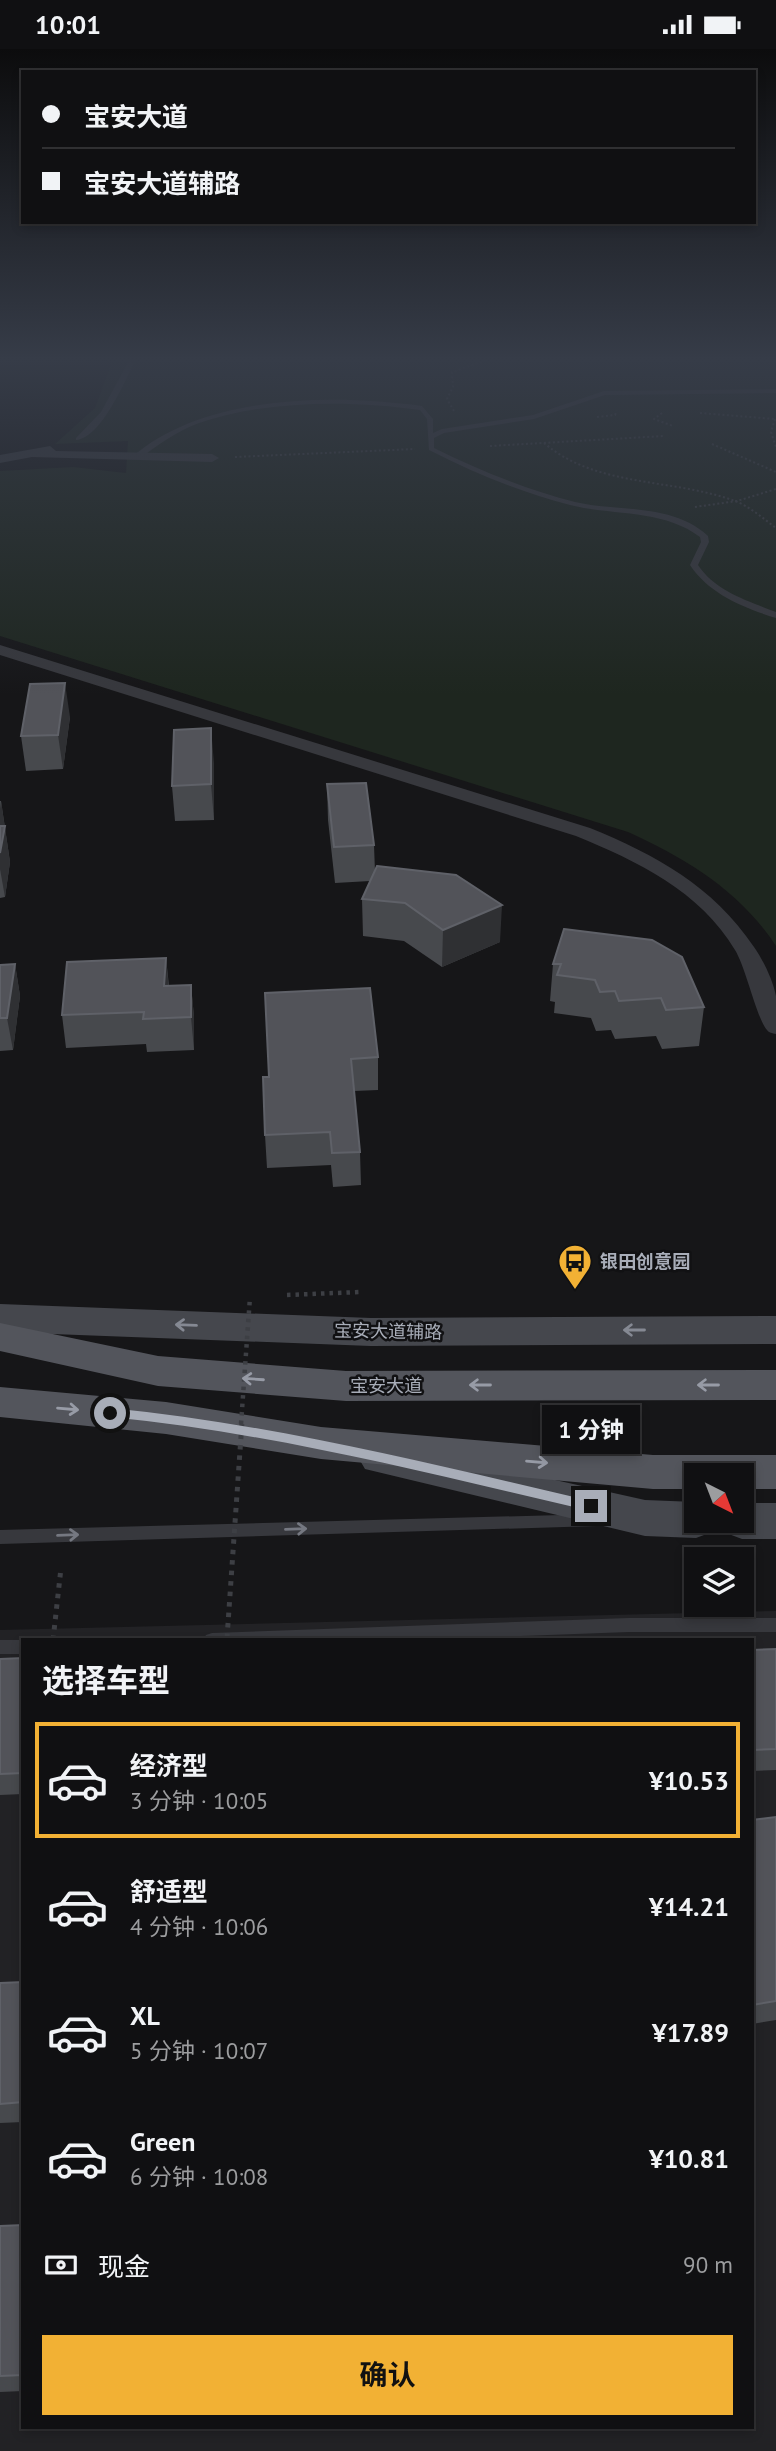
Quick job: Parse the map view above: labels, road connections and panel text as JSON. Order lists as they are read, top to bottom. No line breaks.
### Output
{"streets":{"main road":["宝安大道辅路","宝安大道"]},"places":{"bus stop":["银田创意园"]},"north":"bottom right","page":{"status":"10:01","banner":["宝安大道","宝安大道辅路"],"bubble":"1 分钟","heading":"选择车型","list":[{"name":"经济型","note":"3 分钟 · 10:05","value":"¥10.53"},{"name":"舒适型","note":"4 分钟 · 10:06","value":"¥14.21"},{"name":"XL","note":"5 分钟 · 10:07","value":"¥17.89"},{"name":"Green","note":"6 分钟 · 10:08","value":"¥10.81"}],"pay":["现金","90 m"],"buttons":"确认"}}
